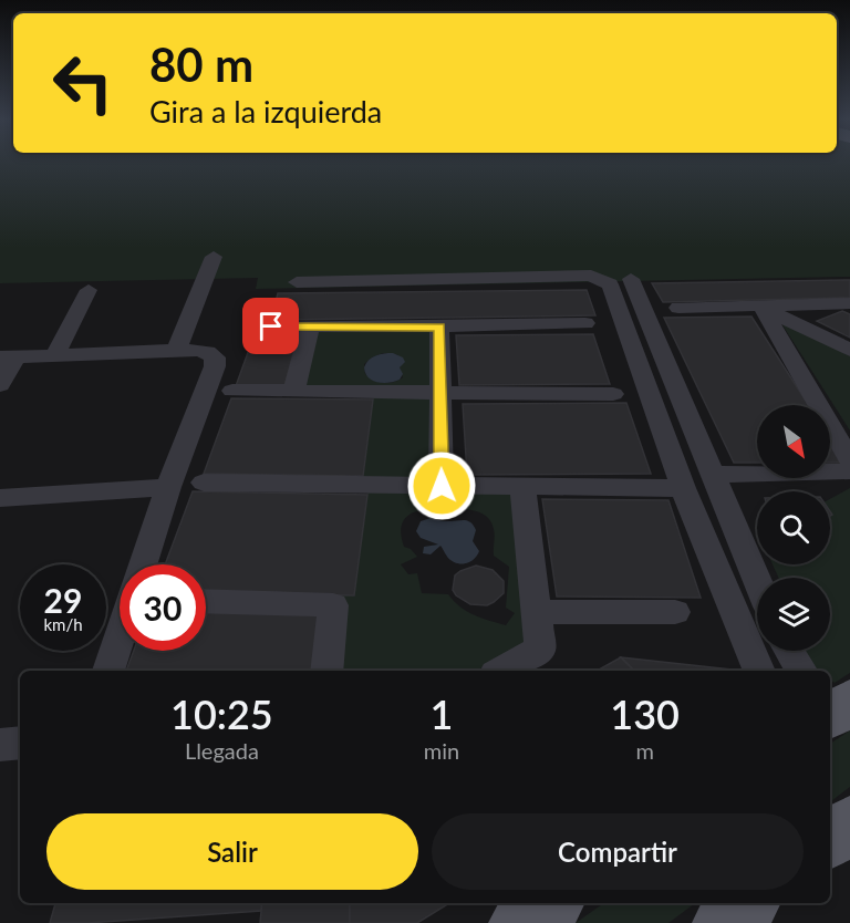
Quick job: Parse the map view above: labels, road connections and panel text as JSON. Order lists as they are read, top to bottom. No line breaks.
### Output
{"north":"bottom right","page":{"turn":["80 m","Gira a la izquierda"],"speed":"29 km/h","limit":"30","eta":["10:25","Llegada","1","min","130","m"],"buttons":["Salir","Compartir"]}}
